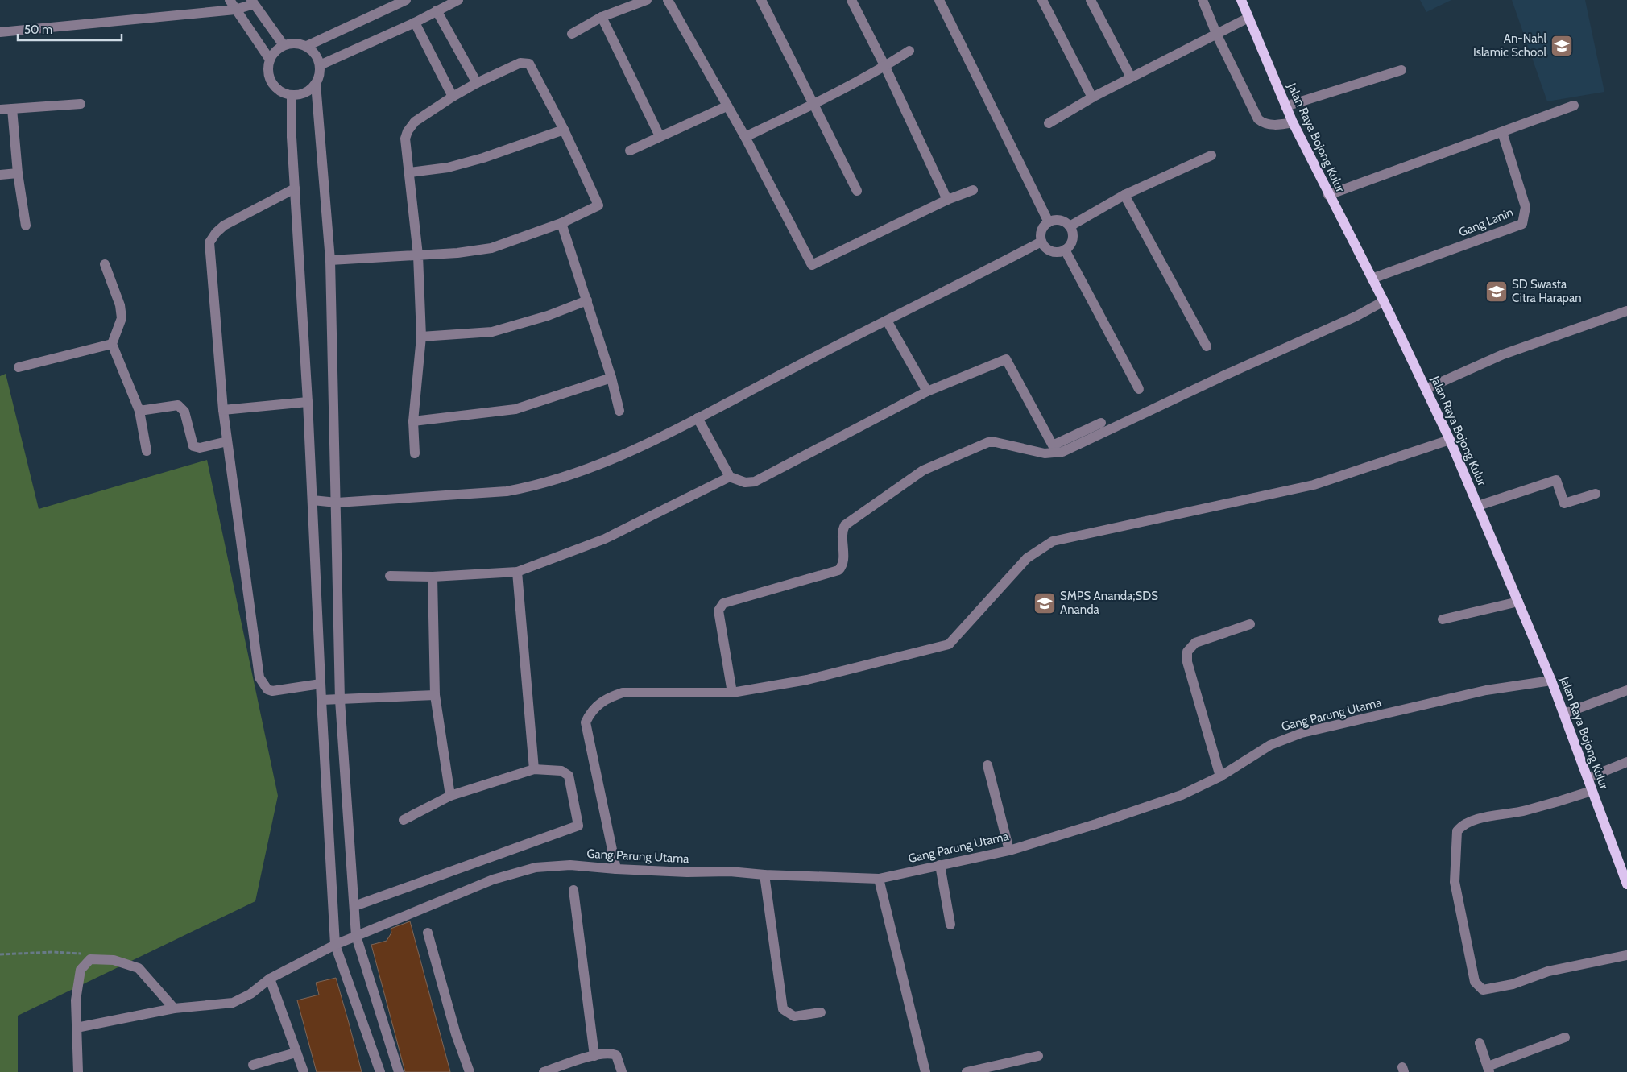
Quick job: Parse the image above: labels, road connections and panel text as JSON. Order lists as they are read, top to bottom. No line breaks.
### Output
{"streets":{"main road":["Jalan Raya Bojong Kulur"],"street":["Gang Lanin","Gang Parung Utama"]},"crossings":[["Jalan Raya Bojong Kulur","Gang Lanin"],["Jalan Raya Bojong Kulur","Gang Parung Utama"]],"places":{"school or university":["An-Nahl Islamic School","SD Swasta Citra Harapan","SMPS Ananda;SDS Ananda"]},"scale_bar":"50 m"}
